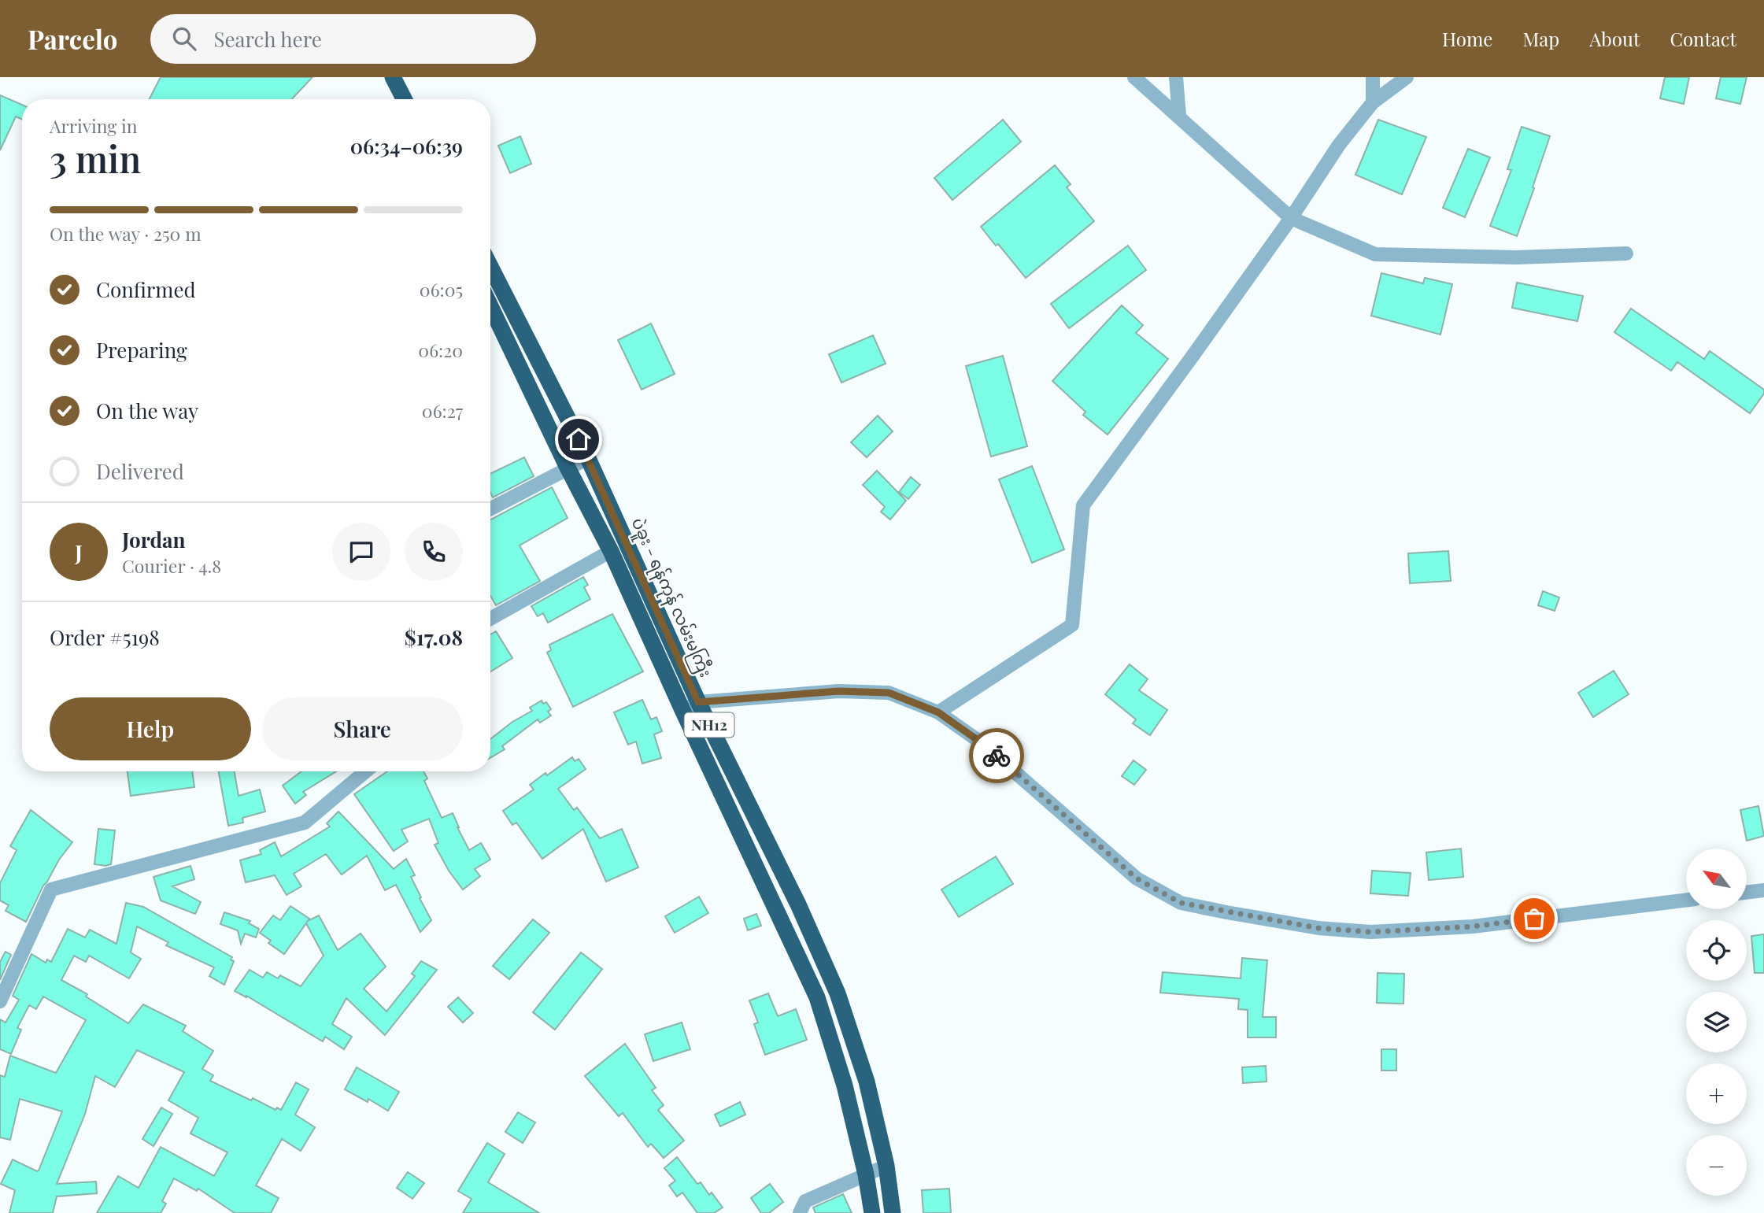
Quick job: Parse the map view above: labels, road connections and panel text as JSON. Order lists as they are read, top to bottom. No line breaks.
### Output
{"streets":{"highway":["ပဲခူး - ရန်ကုန် လမ်းမကြီး","NH12"]},"north":"top left","page":{"header":"Parcelo","search":"Search here","nav":["Home","Map","About","Contact"],"heading":["3 min","Arriving in","06:34–06:39"],"panel":["Jordan","Courier · 4.8","Order #5198","$17.08"],"bar":"On the way · 250 m","list":[["Confirmed","06:05"],["Preparing","06:20"],["On the way","06:27"],"Delivered"],"round":"J","buttons":["Help","Share"],"map_buttons":["+","−"]}}
